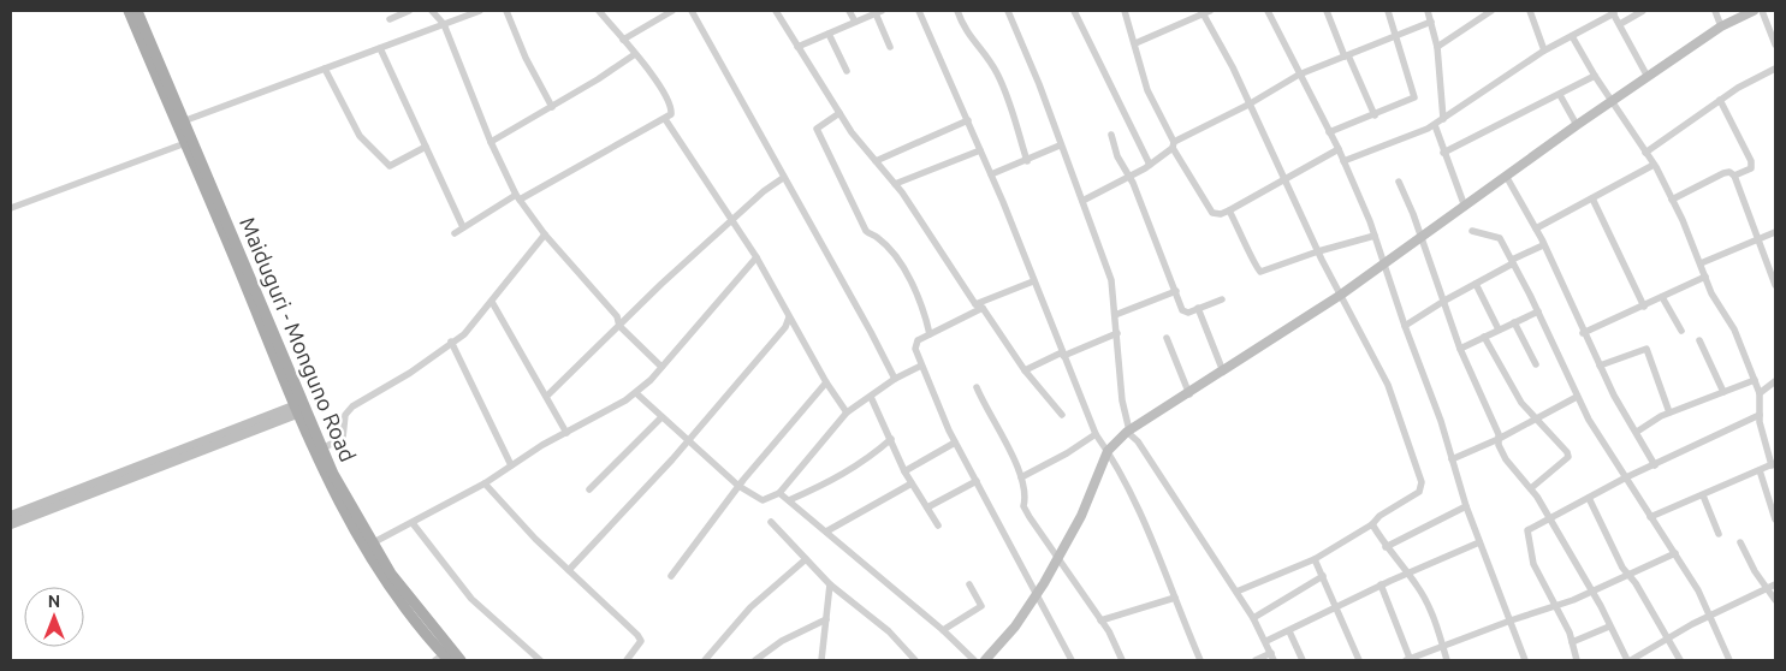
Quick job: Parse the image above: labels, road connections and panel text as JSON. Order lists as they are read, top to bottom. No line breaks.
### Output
{"streets":{"main road":["Maiduguri - Monguno Road"]},"north":"top"}
